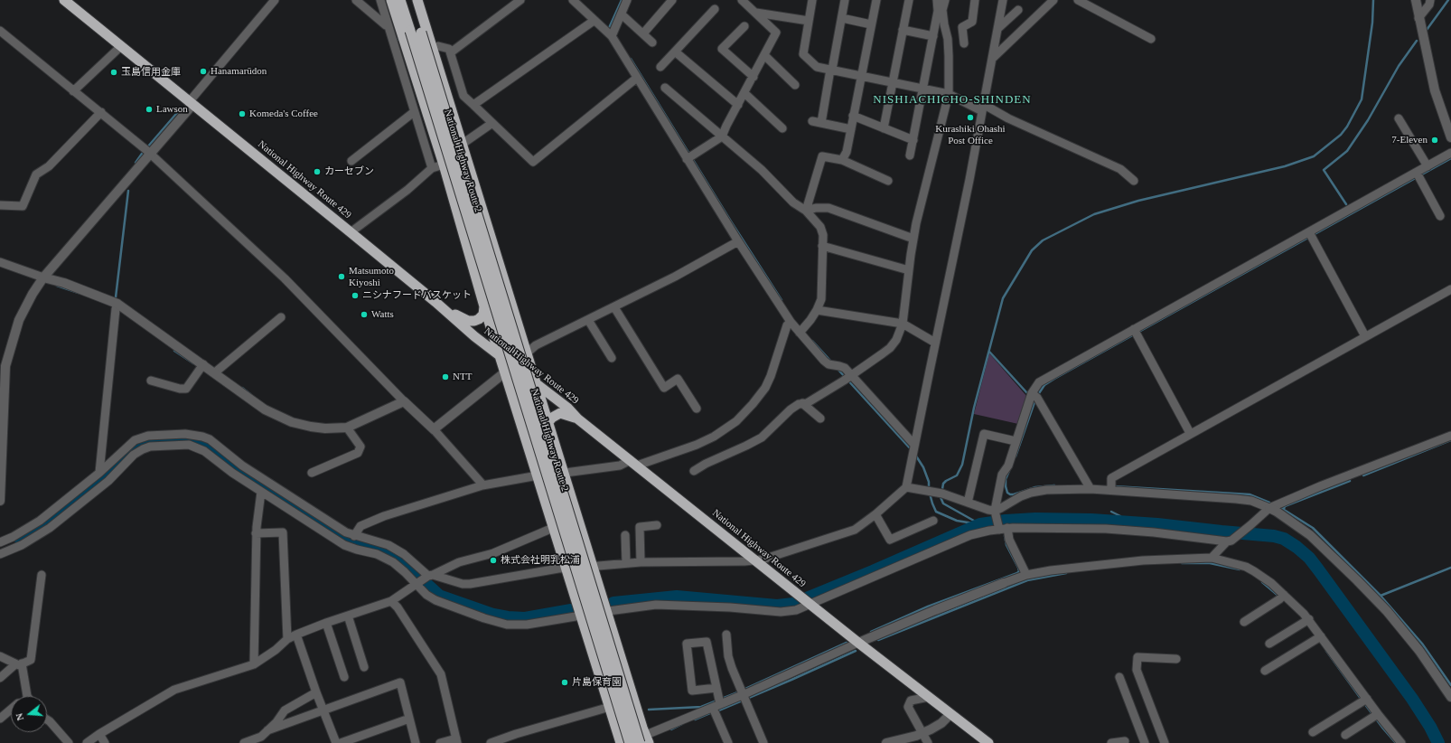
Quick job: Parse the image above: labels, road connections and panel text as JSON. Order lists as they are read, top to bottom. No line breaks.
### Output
{"streets":{"highway":["National Highway Route 2","National Highway Route 429"]},"districts":["NISHIACHICHO-SHINDEN"],"places":["Hanamarūdon","玉島信用金庫","Lawson","Komeda's Coffee","Kurashiki Ohashi Post Office","7-Eleven","カーセブン","Matsumoto Kiyoshi","ニシナフードバスケット","Watts","NTT","株式会社明乳松浦","片島保育園"],"north":"left"}
